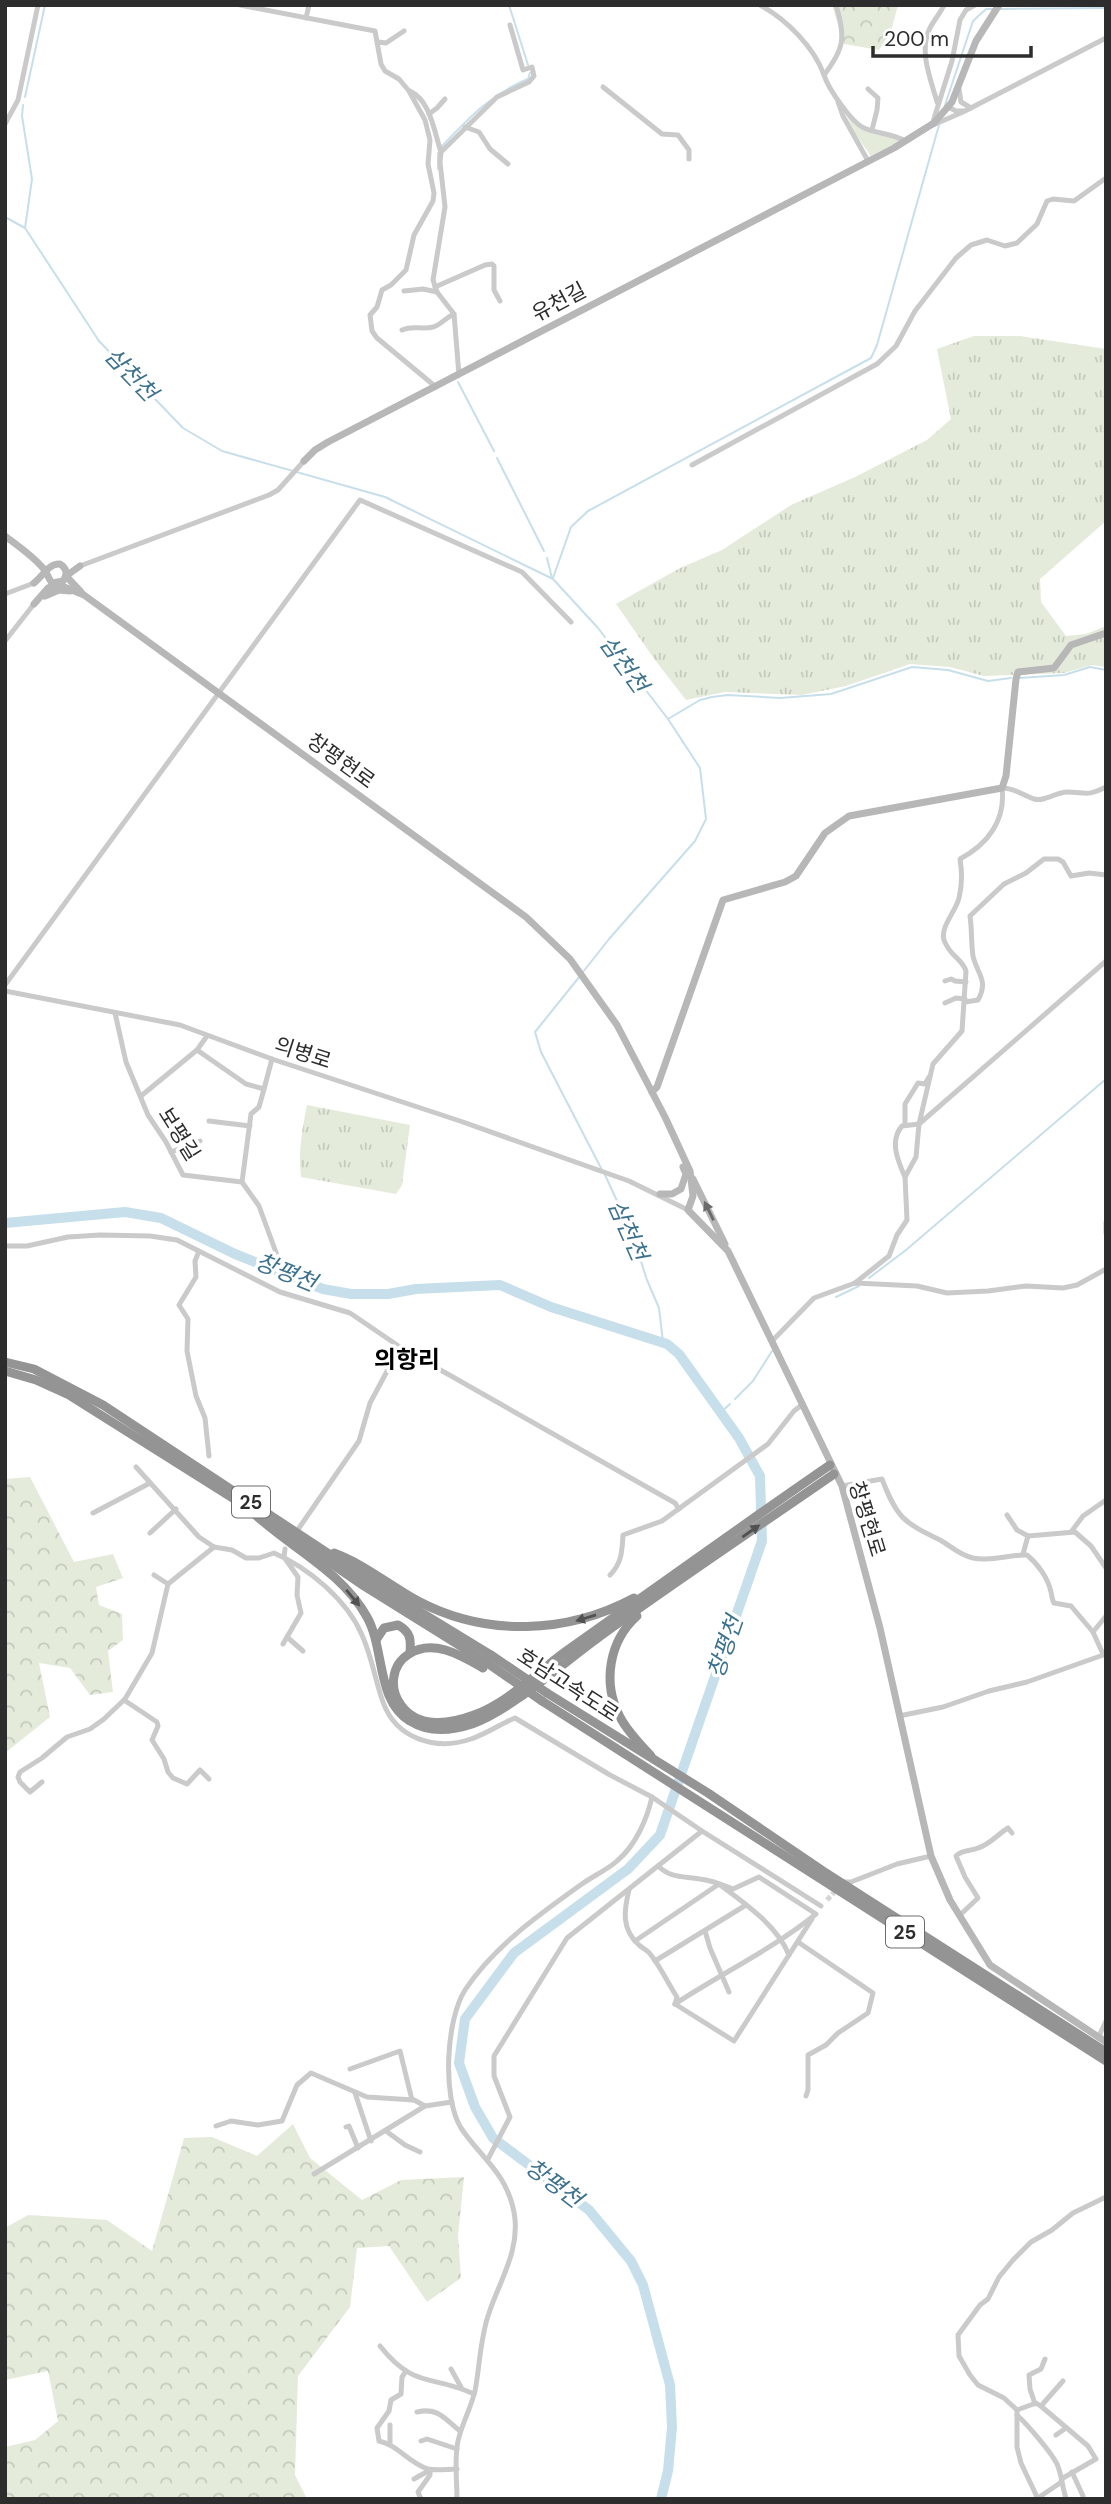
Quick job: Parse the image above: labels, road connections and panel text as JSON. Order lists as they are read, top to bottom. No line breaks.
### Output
{"streets":{"highway":["25","호남고속도로"],"main road":["유천길","창평현로"],"street":["의병로","보평길"]},"crossings":[["의병로","보평길"],["25","호남고속도로"]],"districts":["의항리"],"water":["삼천천","창평천"],"scale_bar":"200 m"}
